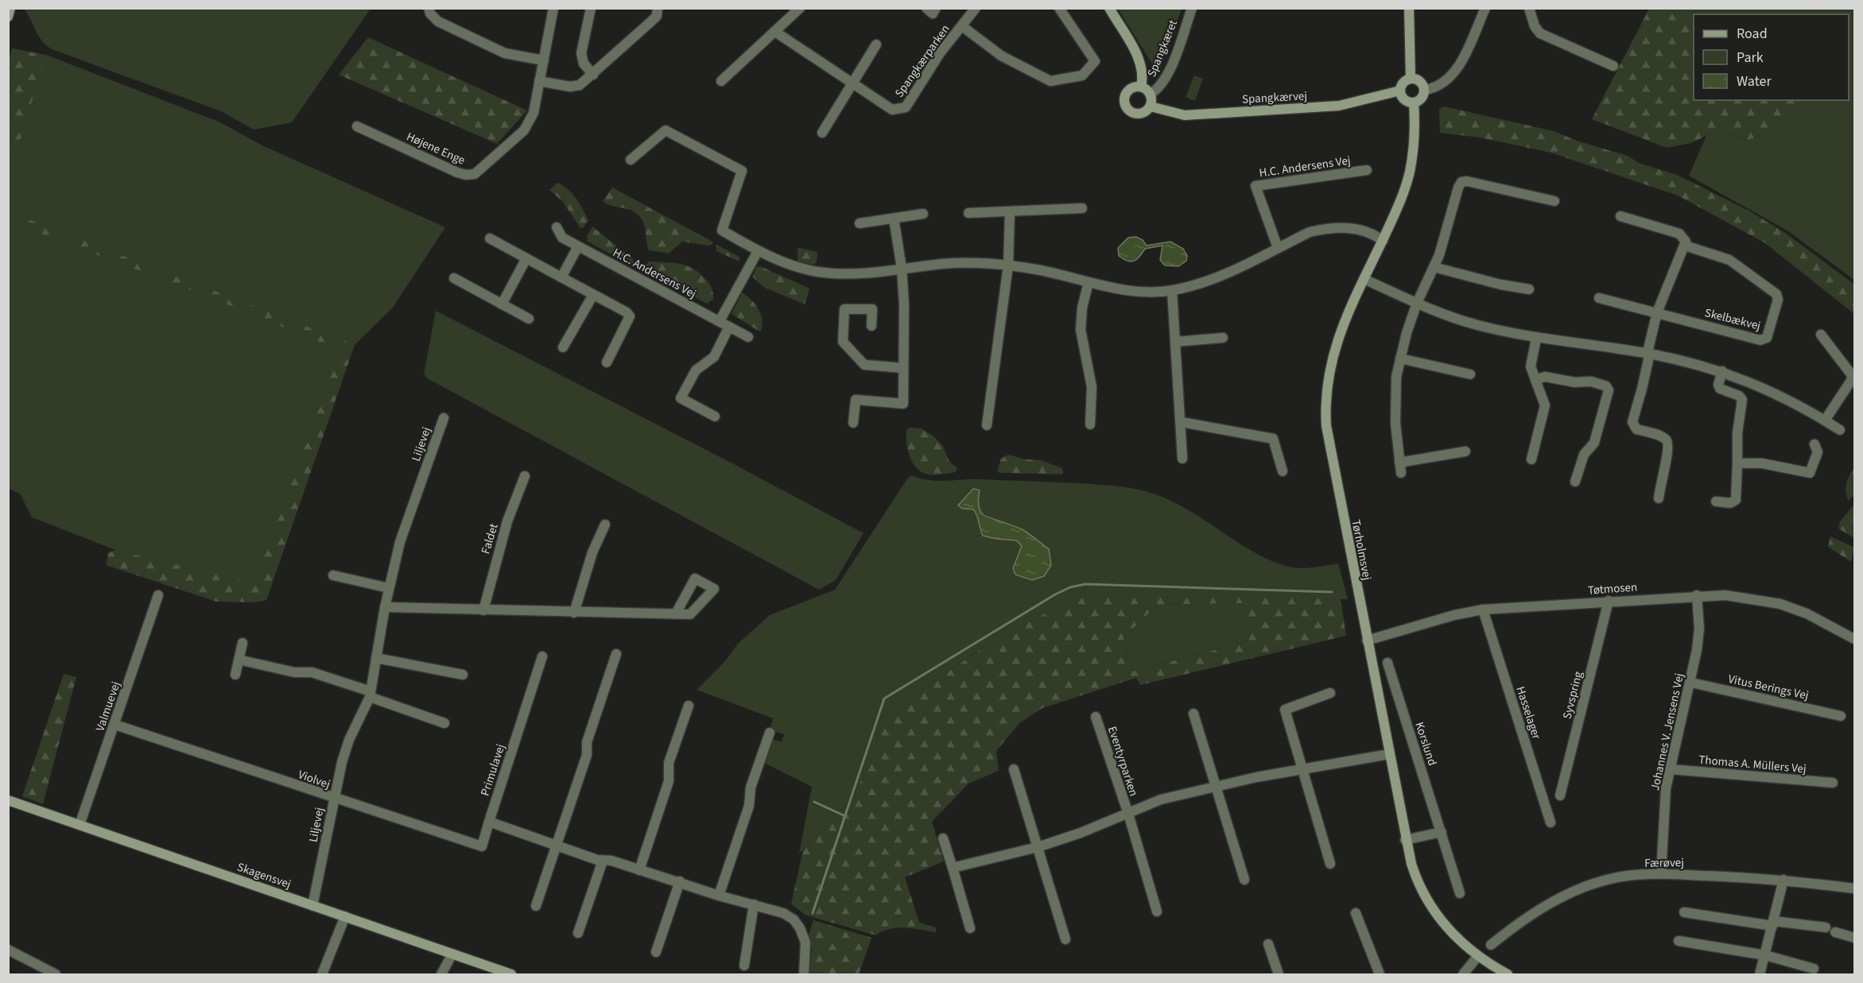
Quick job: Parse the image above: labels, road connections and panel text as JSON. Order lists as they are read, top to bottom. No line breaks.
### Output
{"streets":{"street":["Spangkæret","Spangkærparken","Spangkærvej","Højene Enge","H.C. Andersens Vej","Skelbækvej","Liljevej","Faldet","Tørholmsvej","Tøtmosen","Vitus Berings Vej","Syvspring","Valmuevej","Hasselager","Johannes V. Jensens Vej","Korslund","Eventyrparken","Thomas A. Müllers Vej","Primulavej","Violvej","Færøvej","Skagensvej"]},"crossings":[["Spangkæret","Spangkærvej"],["Spangkærvej","Tørholmsvej"],["Liljevej","Violvej"],["Liljevej","Skagensvej"],["Tørholmsvej","Tøtmosen"],["Tørholmsvej","Eventyrparken"],["Tøtmosen","Syvspring"],["Tøtmosen","Hasselager"],["Tøtmosen","Johannes V. Jensens Vej"],["Vitus Berings Vej","Johannes V. Jensens Vej"],["Valmuevej","Violvej"],["Valmuevej","Skagensvej"],["Johannes V. Jensens Vej","Thomas A. Müllers Vej"],["Johannes V. Jensens Vej","Færøvej"],["Primulavej","Violvej"]],"legend":["Road","Park","Water"]}
